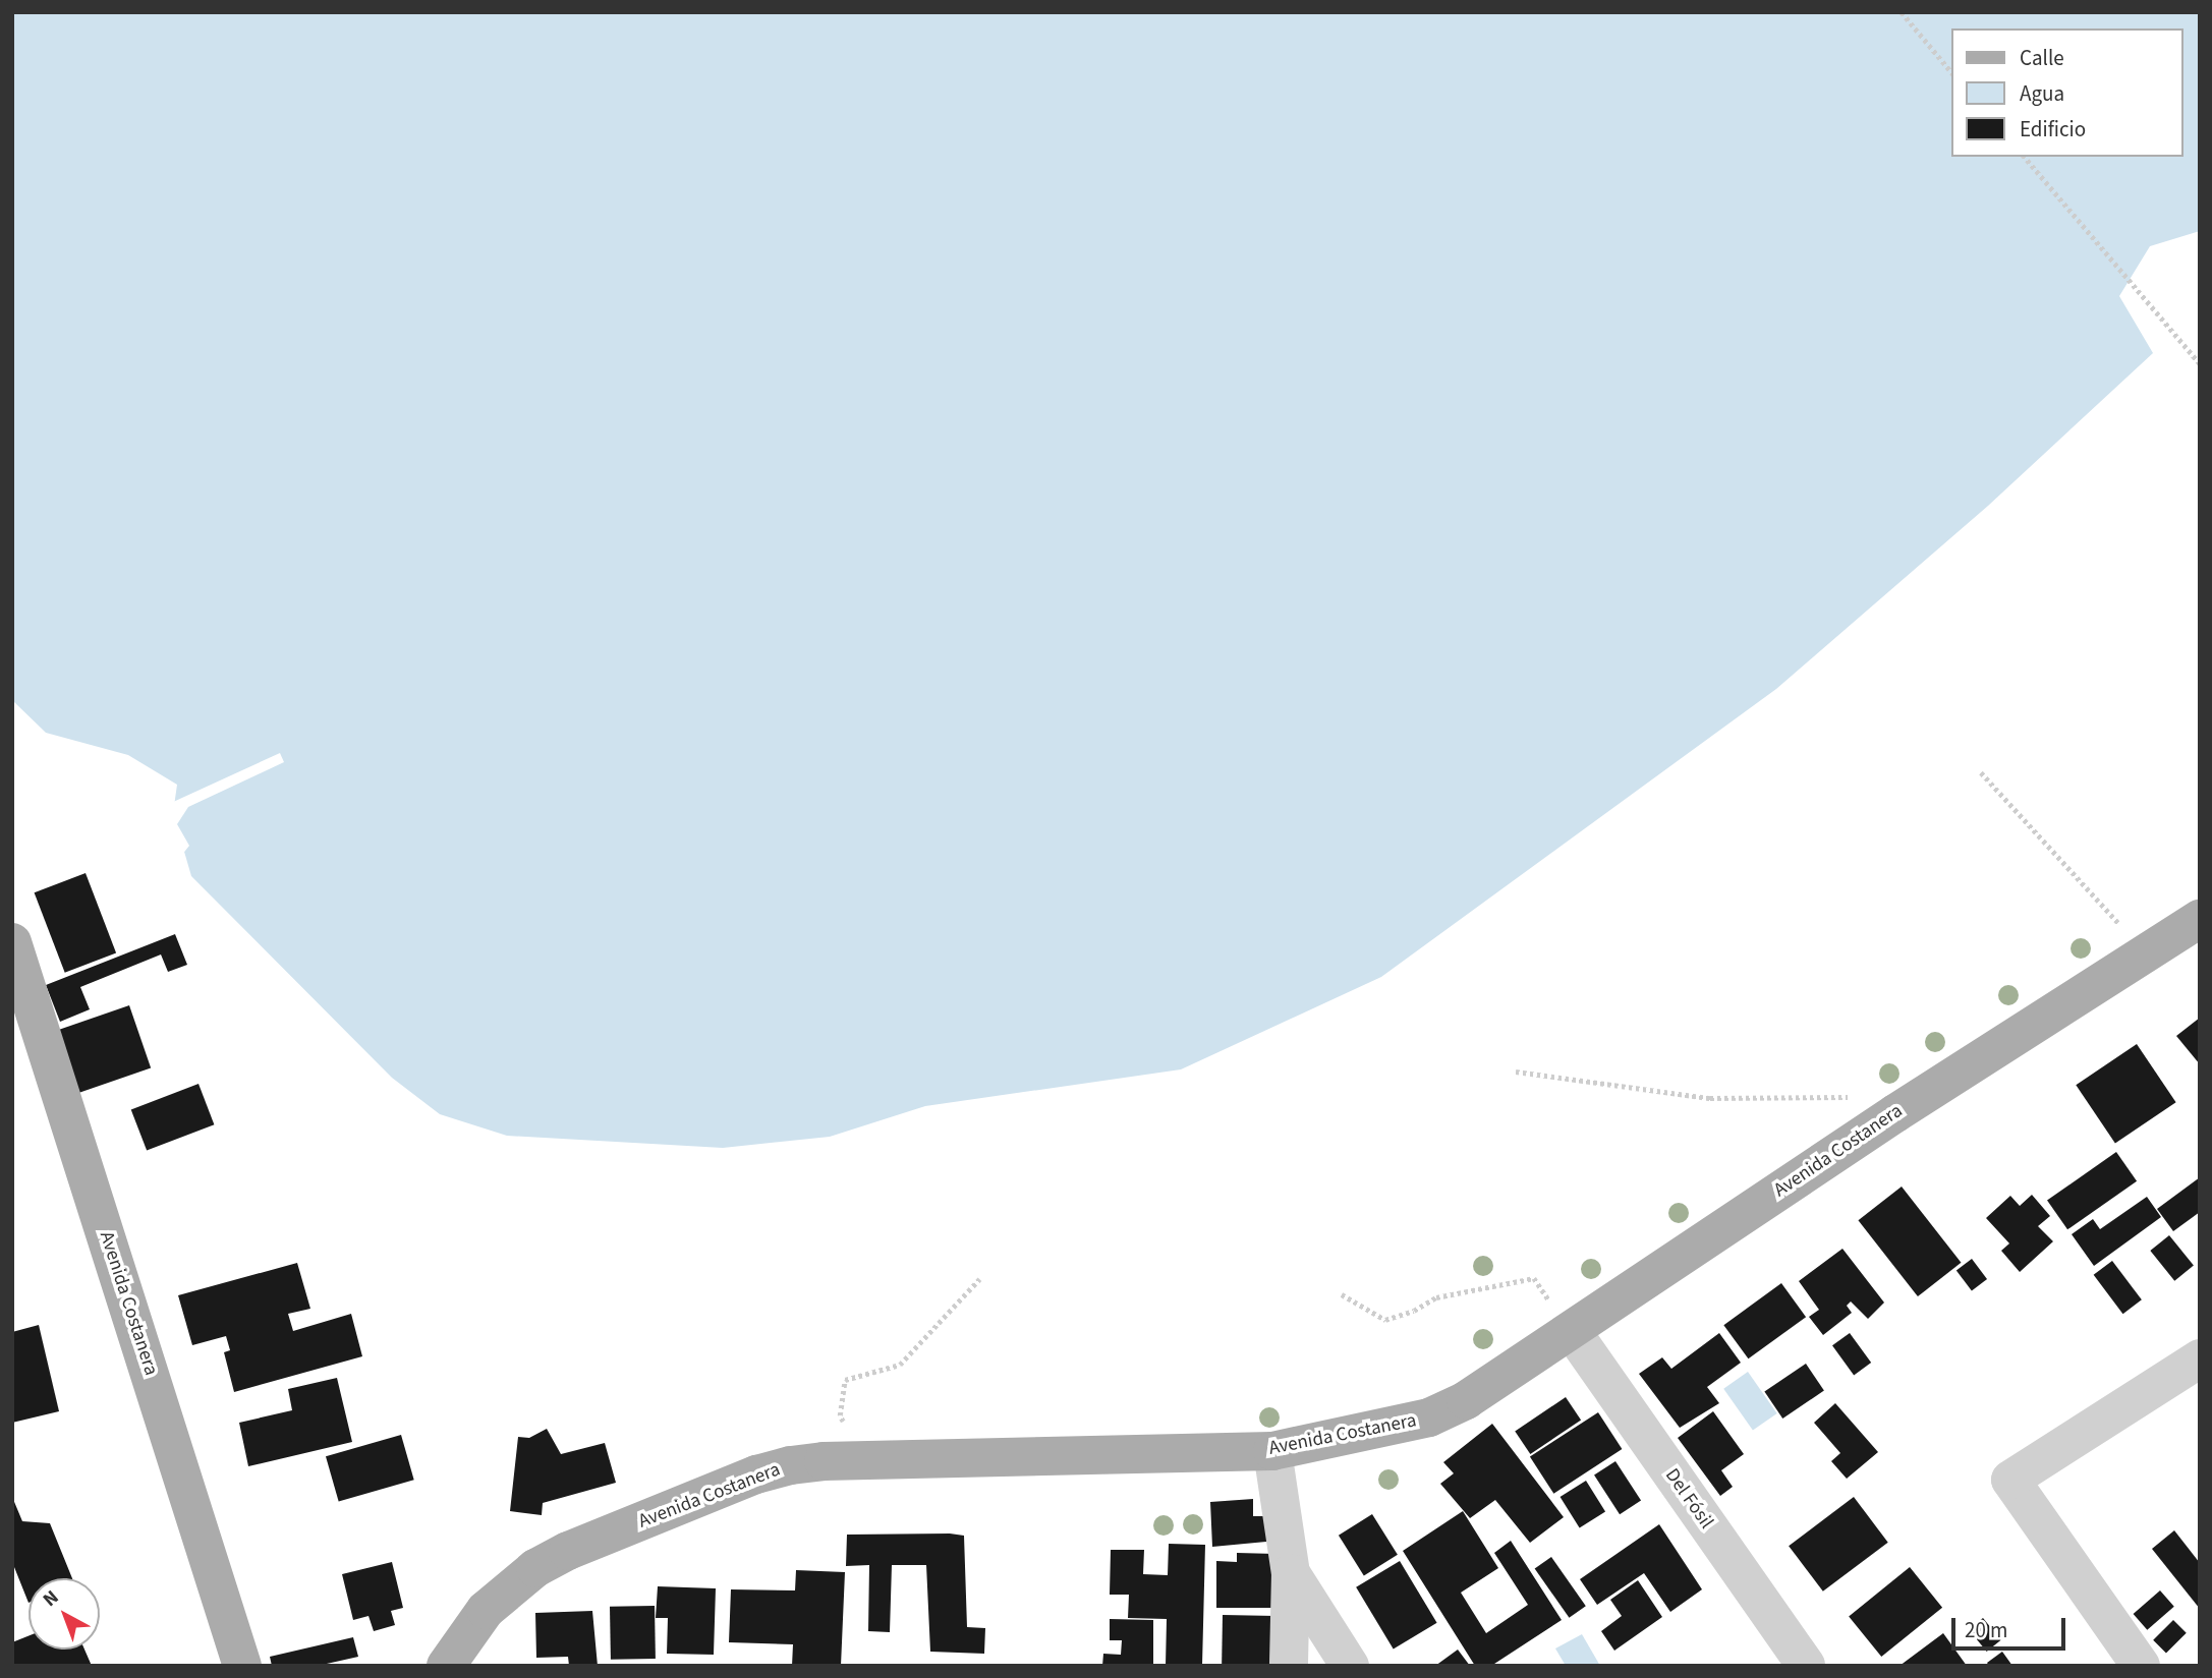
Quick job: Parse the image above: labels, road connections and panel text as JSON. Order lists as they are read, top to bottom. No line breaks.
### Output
{"streets":{"main road":["Avenida Costanera"],"street":["Del Fósil"]},"crossings":[["Avenida Costanera","Del Fósil"]],"legend":["Calle","Agua","Edificio"],"scale_bar":"20 m","north":"top left"}
